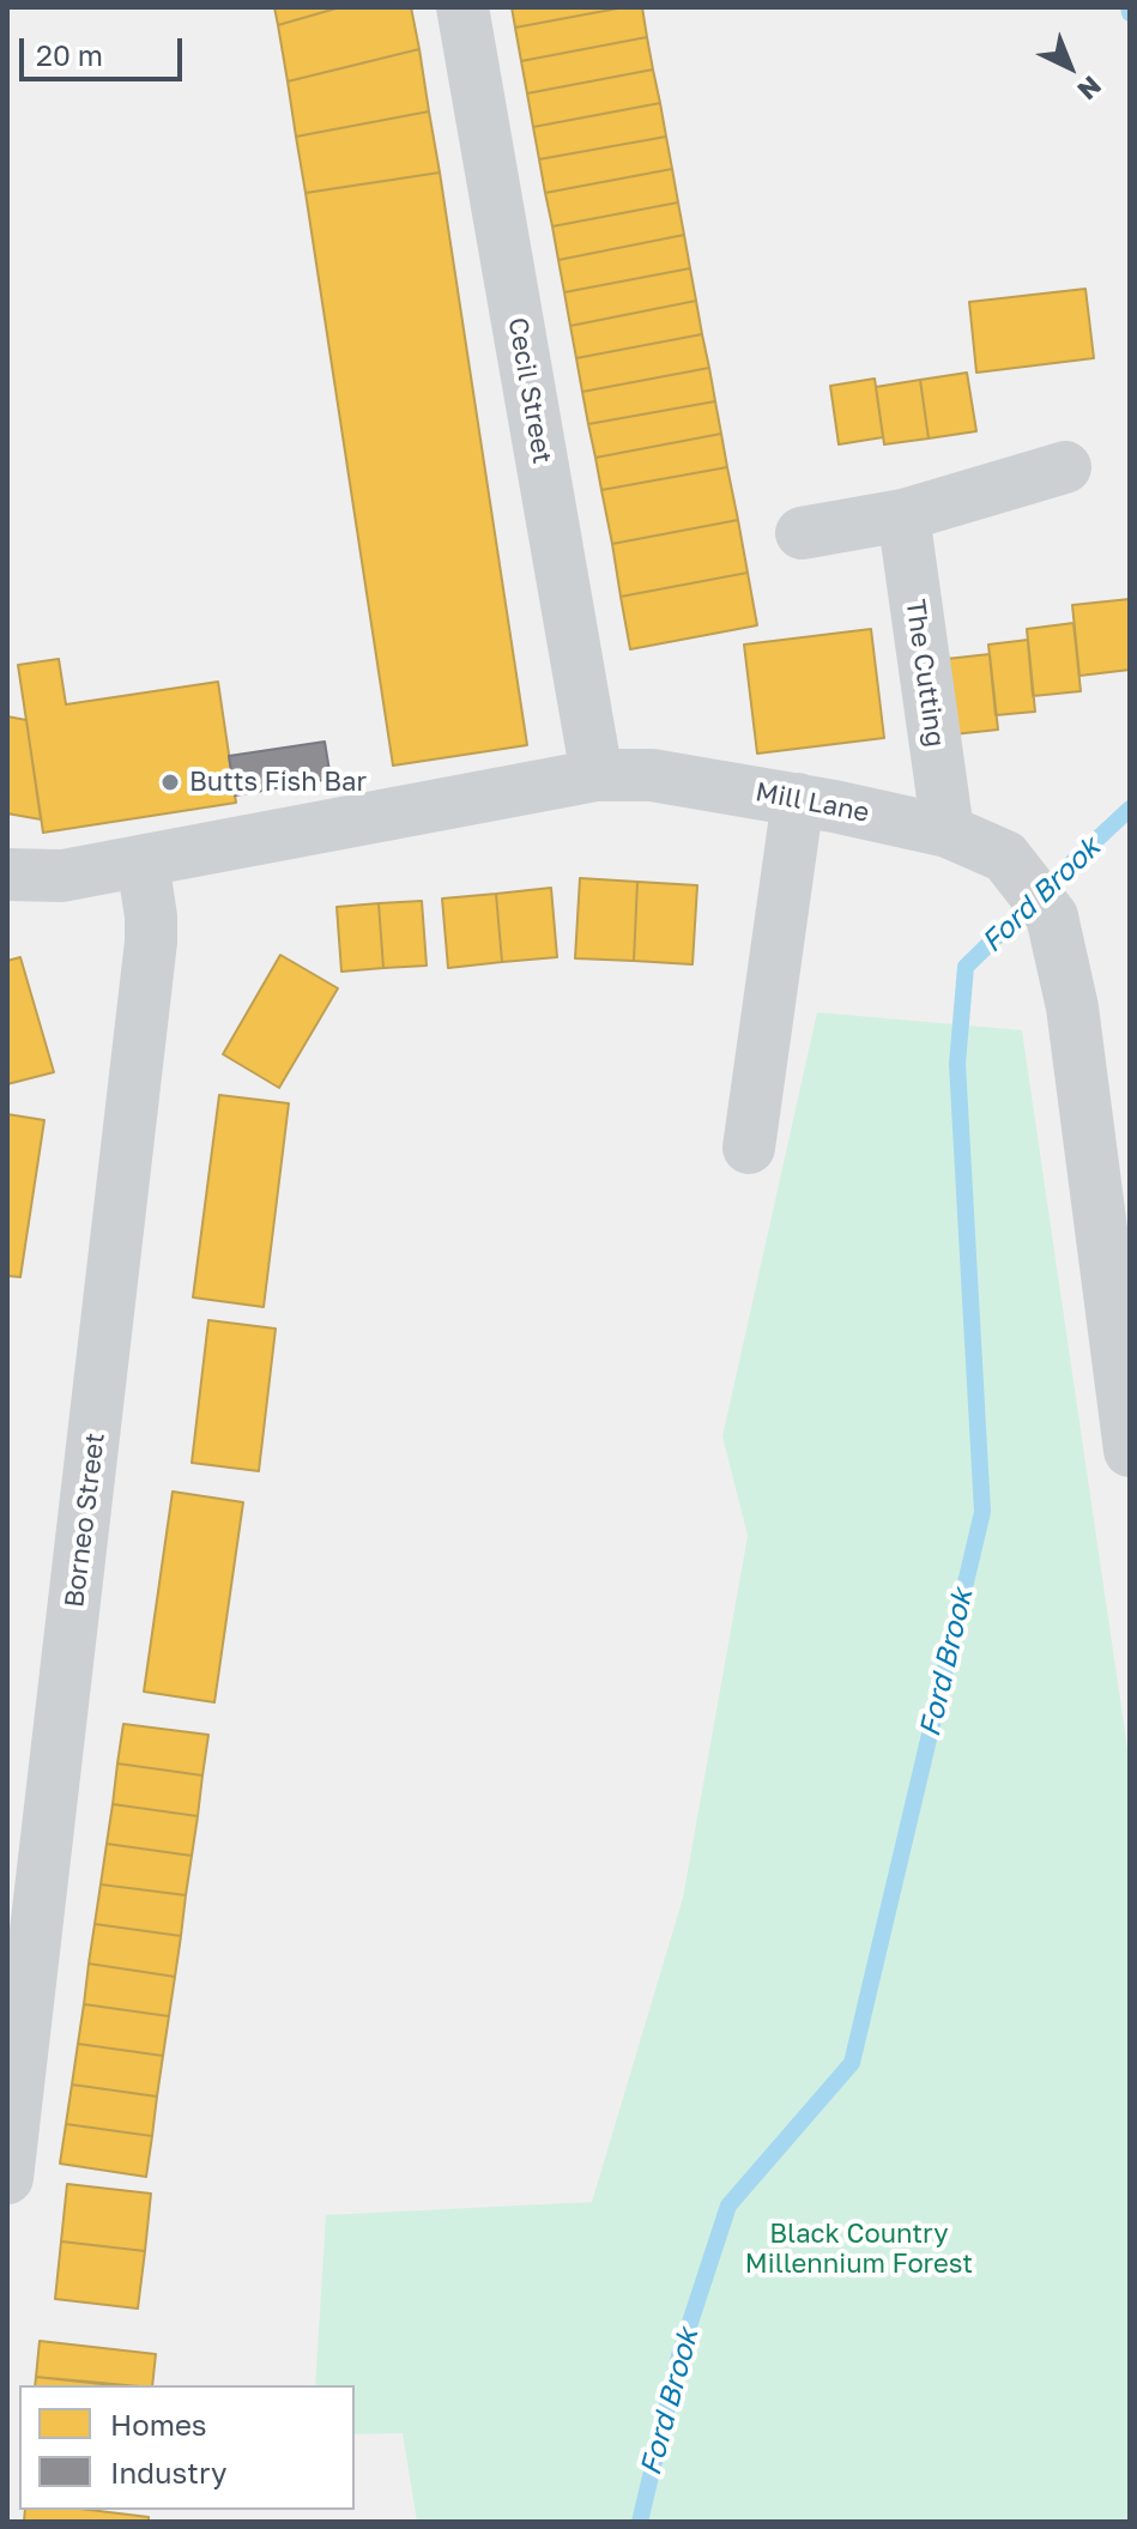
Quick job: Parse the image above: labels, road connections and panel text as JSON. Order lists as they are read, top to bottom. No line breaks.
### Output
{"streets":{"street":["Cecil Street","The Cutting","Mill Lane","Borneo Street"]},"crossings":[["Cecil Street","Mill Lane"],["The Cutting","Mill Lane"],["Mill Lane","Borneo Street"]],"water":["Ford Brook"],"parks":["Black Country Millennium Forest"],"places":["Butts Fish Bar"],"legend":["Homes","Industry"],"scale_bar":"20 m","north":"bottom right"}
